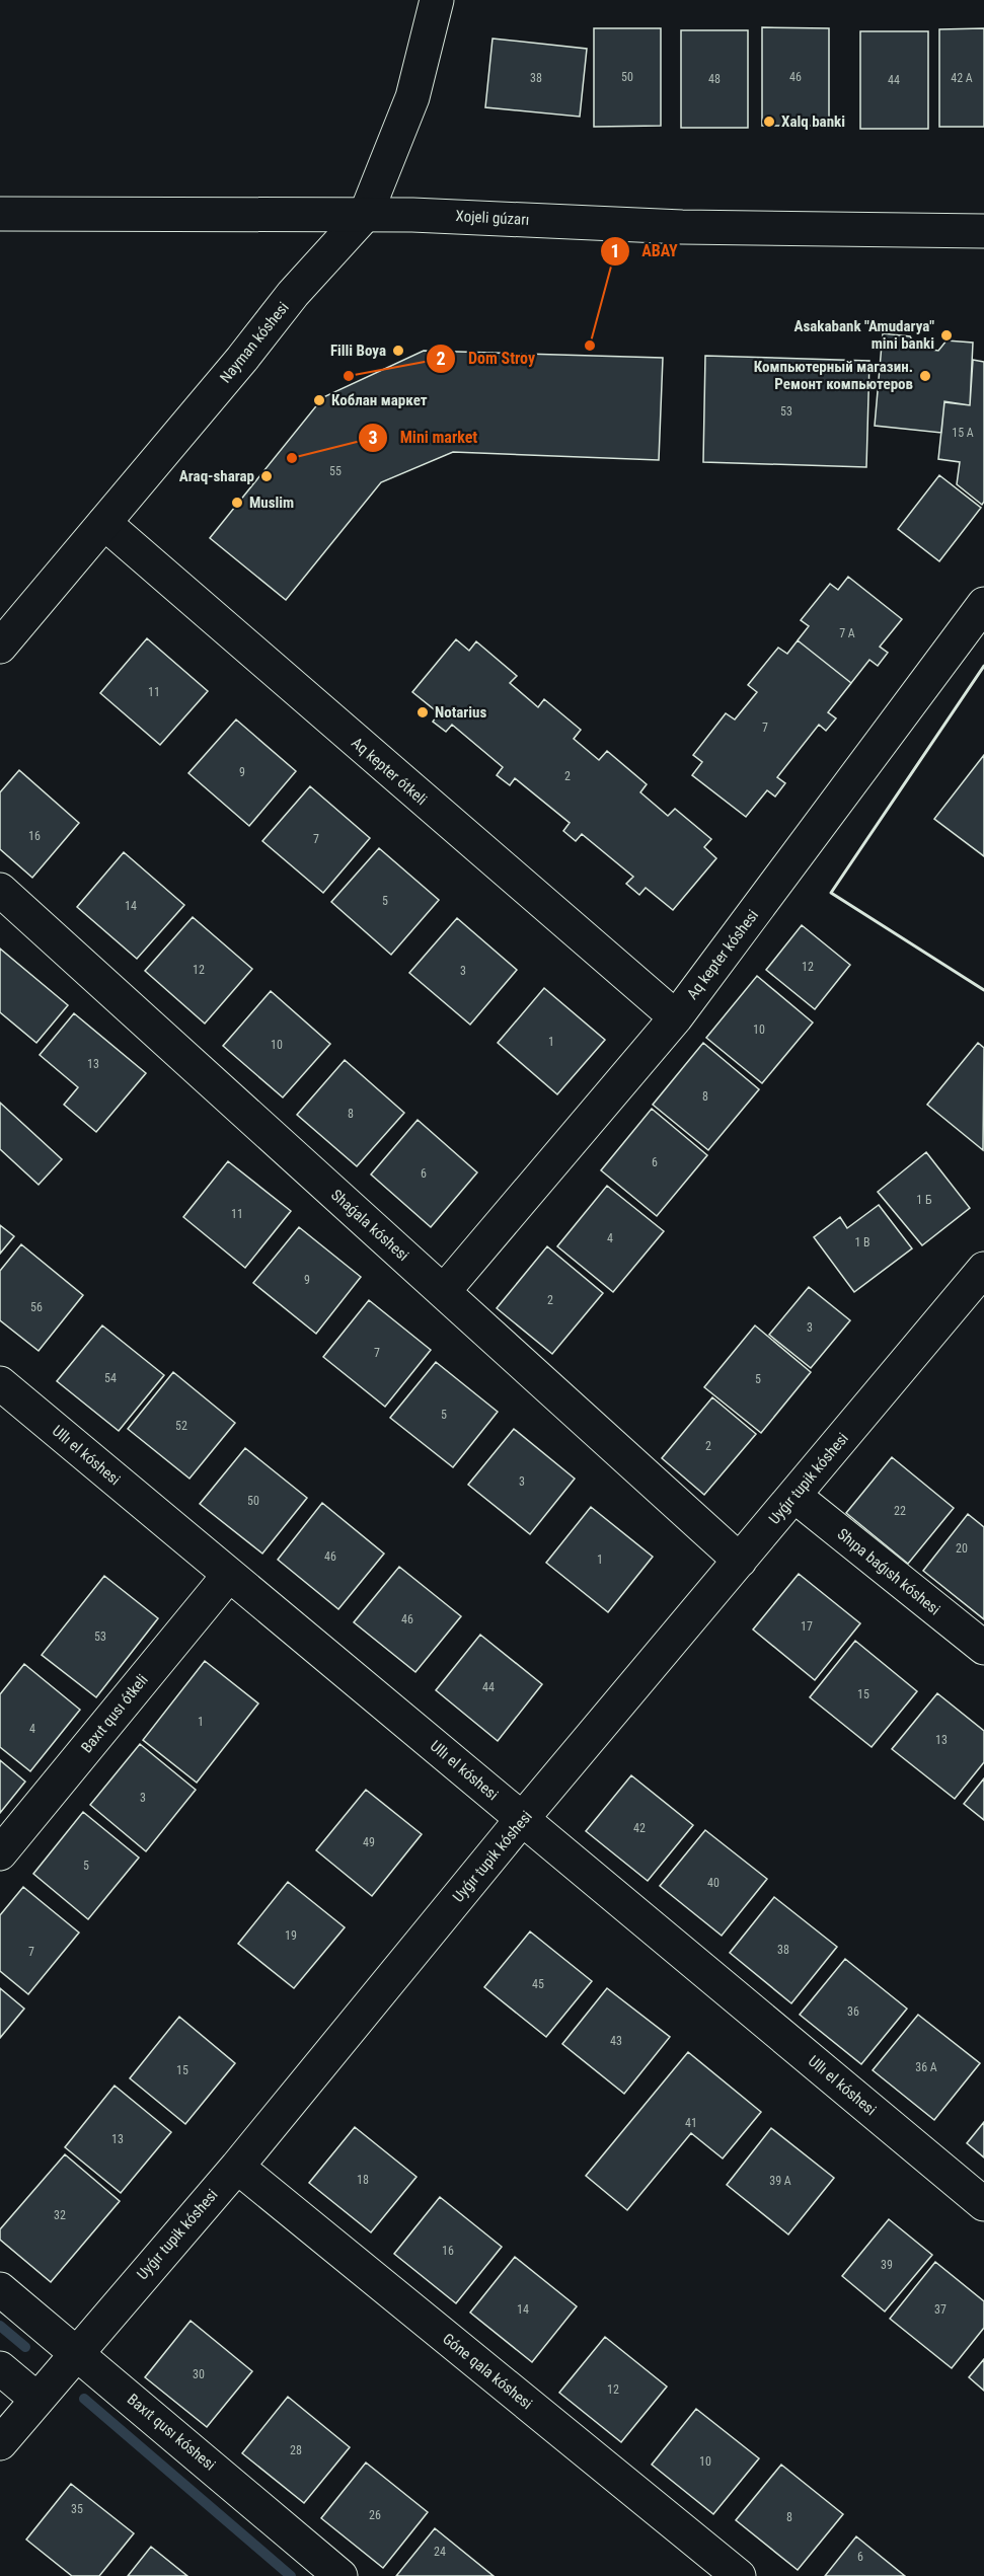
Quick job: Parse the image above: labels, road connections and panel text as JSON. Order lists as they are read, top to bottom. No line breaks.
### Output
{"streets":{"street":["Xojeli gúzarı","Nayman kóshesi","Aq kepter ótkeli","Aq kepter kóshesi","Shaǵala kóshesi","Ullı el kóshesi","Uyǵır tupik kóshesi","Shıpa baǵısh kóshesi","Baxıt qusı ótkeli","Góne qala kóshesi","Baxıt qusı kóshesi"]},"crossings":[["Xojeli gúzarı","Nayman kóshesi"],["Nayman kóshesi","Aq kepter ótkeli"],["Aq kepter ótkeli","Aq kepter kóshesi"],["Aq kepter kóshesi","Shaǵala kóshesi"],["Shaǵala kóshesi","Uyǵır tupik kóshesi"],["Ullı el kóshesi","Uyǵır tupik kóshesi"],["Ullı el kóshesi","Baxıt qusı ótkeli"],["Uyǵır tupik kóshesi","Shıpa baǵısh kóshesi"],["Uyǵır tupik kóshesi","Góne qala kóshesi"],["Uyǵır tupik kóshesi","Baxıt qusı kóshesi"]],"places":["Xalq banki","Asakabank \"Amudarya\" mini banki","ABAY","Filli Boya","Dom Stroy","Компьютерный магазин. Ремонт компьютеров","Коблан маркет","Mini market","Araq-sharap","Muslim","Notarius"],"house_numbers":["50","46","38","42 А","48","44","53","15 А","55","7 А","11","7","9","2","16","7","5","14","12","12","3","10","1","10","13","8","8","6","6","1 Б","11","4","1 В","9","2","56","3","7","54","5","5","52","2","3","50","22","20","46","1","46","17","53","44","15","1","4","13","3","42","49","5","40","19","38","7","45","36","43","36 А","15","41","13","18","39 А","32","16","39","14","37","30","12","28","10","35","26","8","24","6"]}
